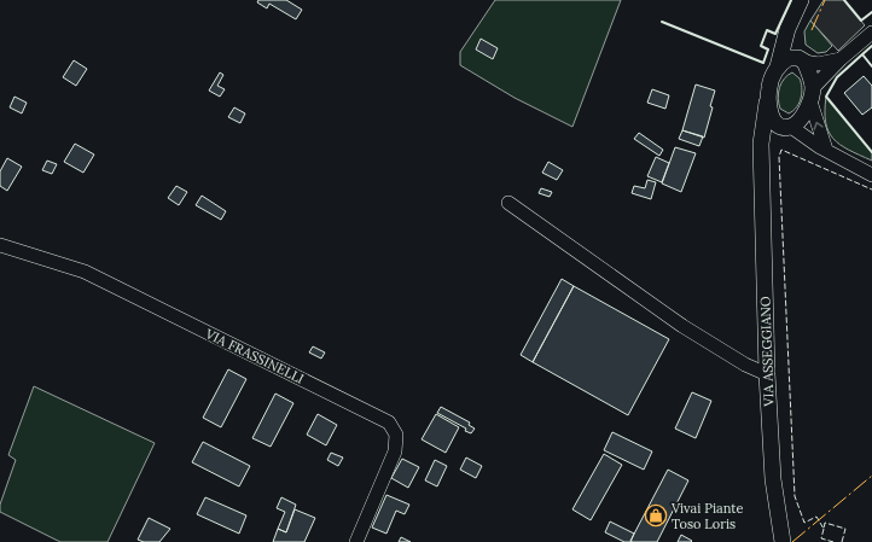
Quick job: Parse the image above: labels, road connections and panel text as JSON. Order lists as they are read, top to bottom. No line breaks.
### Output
{"streets":{"street":["VIA ASSEGGIANO","VIA FRASSINELLI"]},"places":{"shop":["Vivai Piante Toso Loris"]}}
